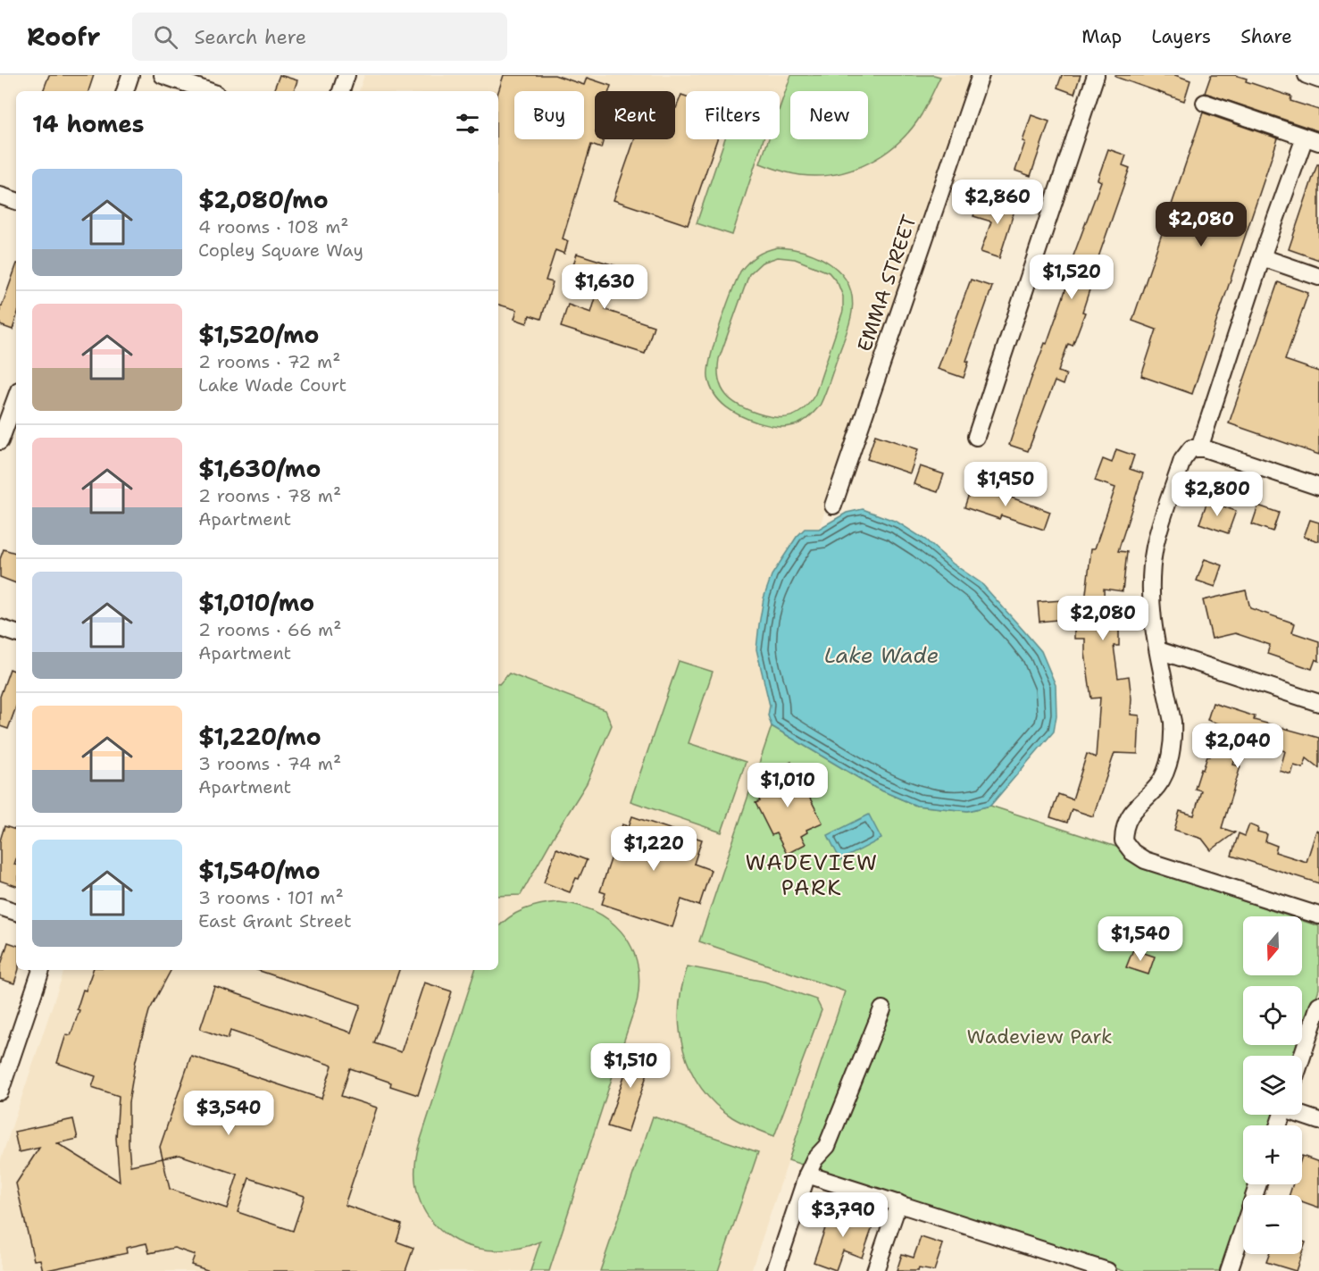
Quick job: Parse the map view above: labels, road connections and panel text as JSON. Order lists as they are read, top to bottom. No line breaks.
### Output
{"streets":{"street":["EMMA STREET"]},"districts":["WADEVIEW PARK"],"water":["Lake Wade"],"parks":["Wadeview Park"],"north":"bottom","page":{"header":"Roofr","search":"Search here","nav":["Map","Layers","Share"],"chip":["Buy","Rent","Filters","New"],"heading":"14 homes","list":[{"name":"$2,080/mo","note":"4 rooms · 108 m² · Copley Square Way"},{"name":"$1,520/mo","note":"2 rooms · 72 m² · Lake Wade Court"},{"name":"$1,630/mo","note":"2 rooms · 78 m² · Apartment"},{"name":"$1,010/mo","note":"2 rooms · 66 m² · Apartment"},{"name":"$1,220/mo","note":"3 rooms · 74 m² · Apartment"},{"name":"$1,540/mo","note":"3 rooms · 101 m² · East Grant Street"}],"price":["$2,860","$2,080","$1,520","$1,630","$1,950","$2,800","$2,080","$2,040","$1,010","$1,220","$1,540","$1,510","$3,540","$3,790"],"map_buttons":["+","−"]}}
